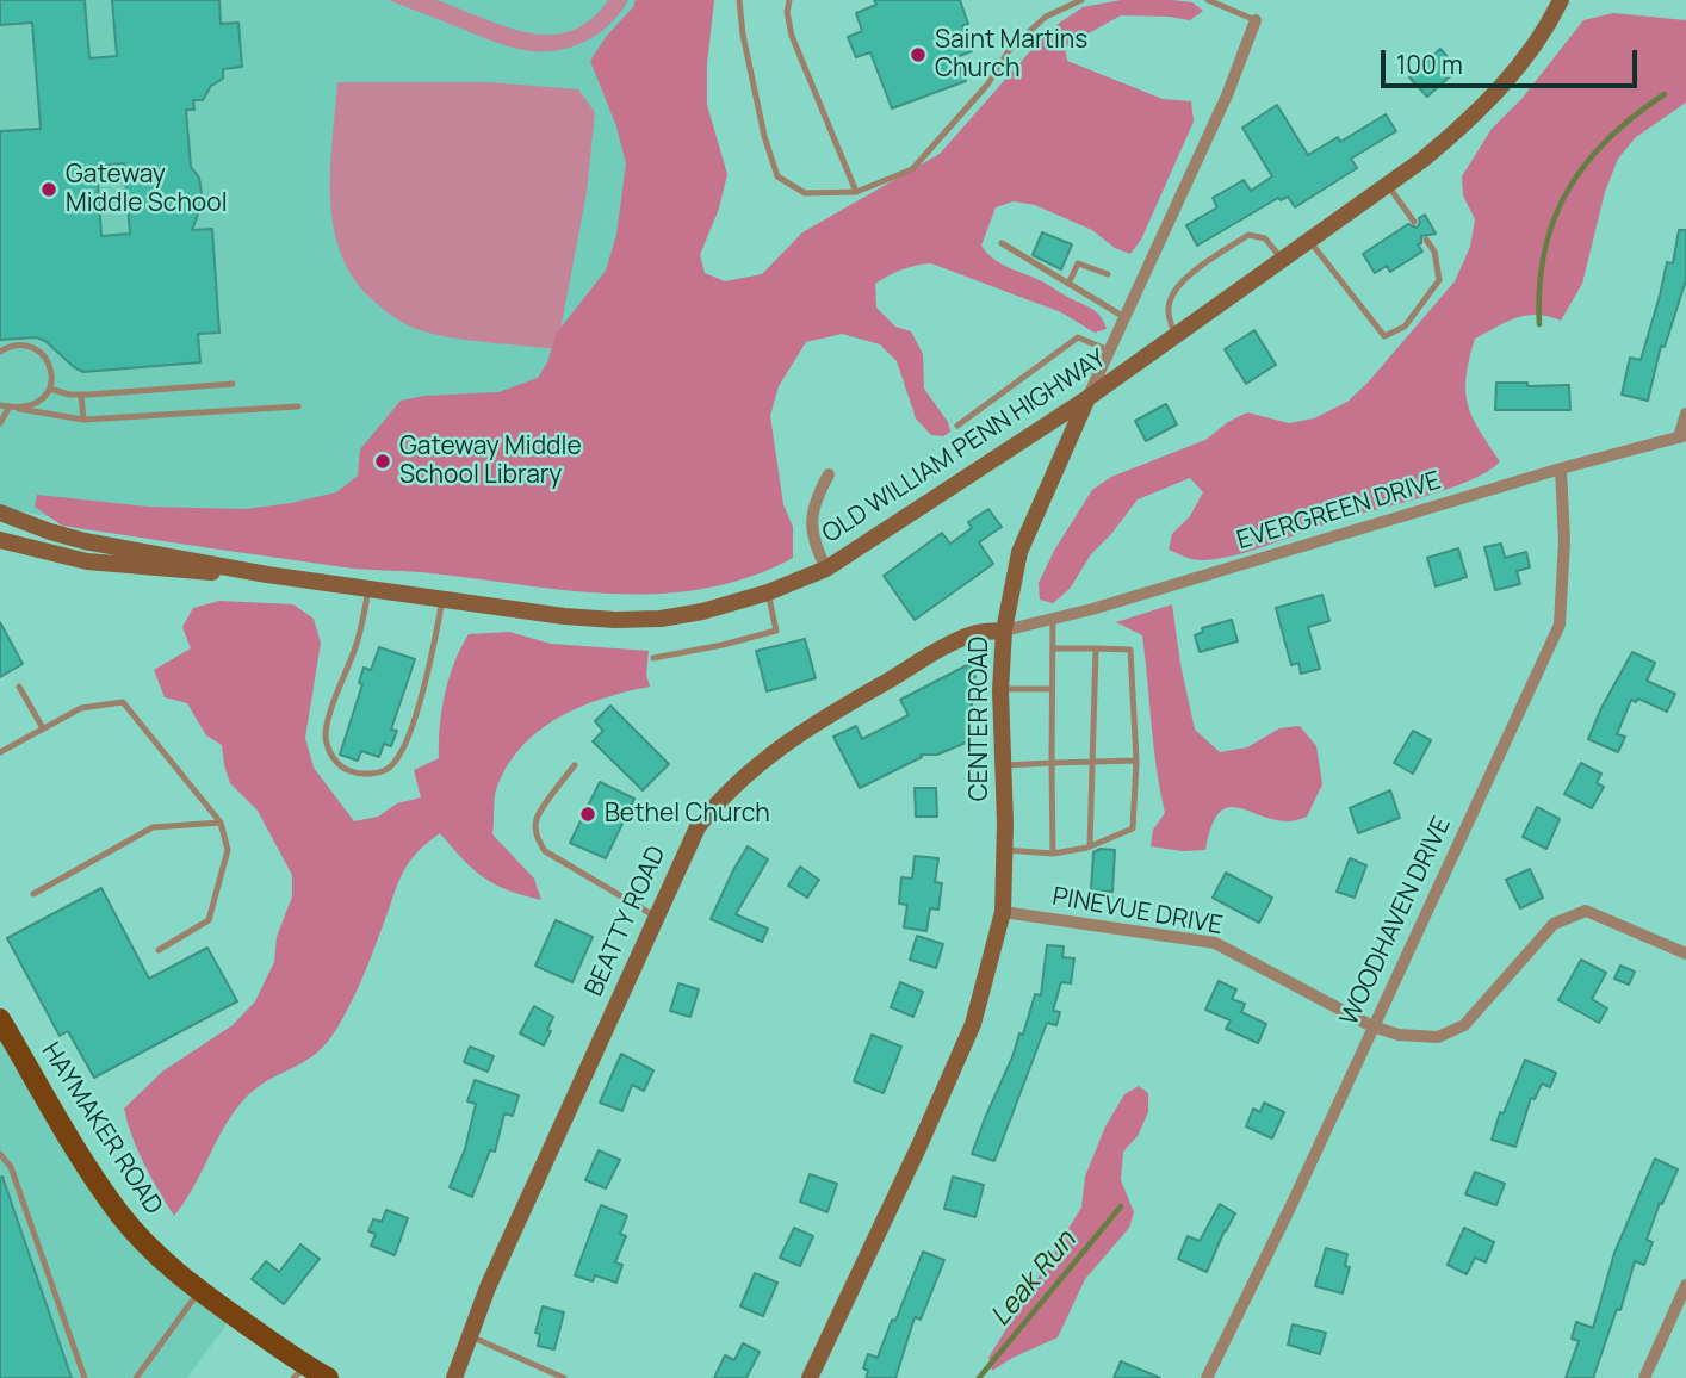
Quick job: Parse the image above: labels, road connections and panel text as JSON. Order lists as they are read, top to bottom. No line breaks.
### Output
{"streets":{"main road":["OLD WILLIAM PENN HIGHWAY","CENTER ROAD","BEATTY ROAD","HAYMAKER ROAD"],"street":["EVERGREEN DRIVE","PINEVUE DRIVE","WOODHAVEN DRIVE"]},"crossings":[["OLD WILLIAM PENN HIGHWAY","CENTER ROAD"],["EVERGREEN DRIVE","CENTER ROAD"],["EVERGREEN DRIVE","BEATTY ROAD"],["EVERGREEN DRIVE","WOODHAVEN DRIVE"],["CENTER ROAD","PINEVUE DRIVE"],["CENTER ROAD","BEATTY ROAD"],["PINEVUE DRIVE","WOODHAVEN DRIVE"]],"water":["Leak Run"],"places":["Saint Martins Church","Gateway Middle School","Gateway Middle School Library","Bethel Church"],"scale_bar":"100 m"}
